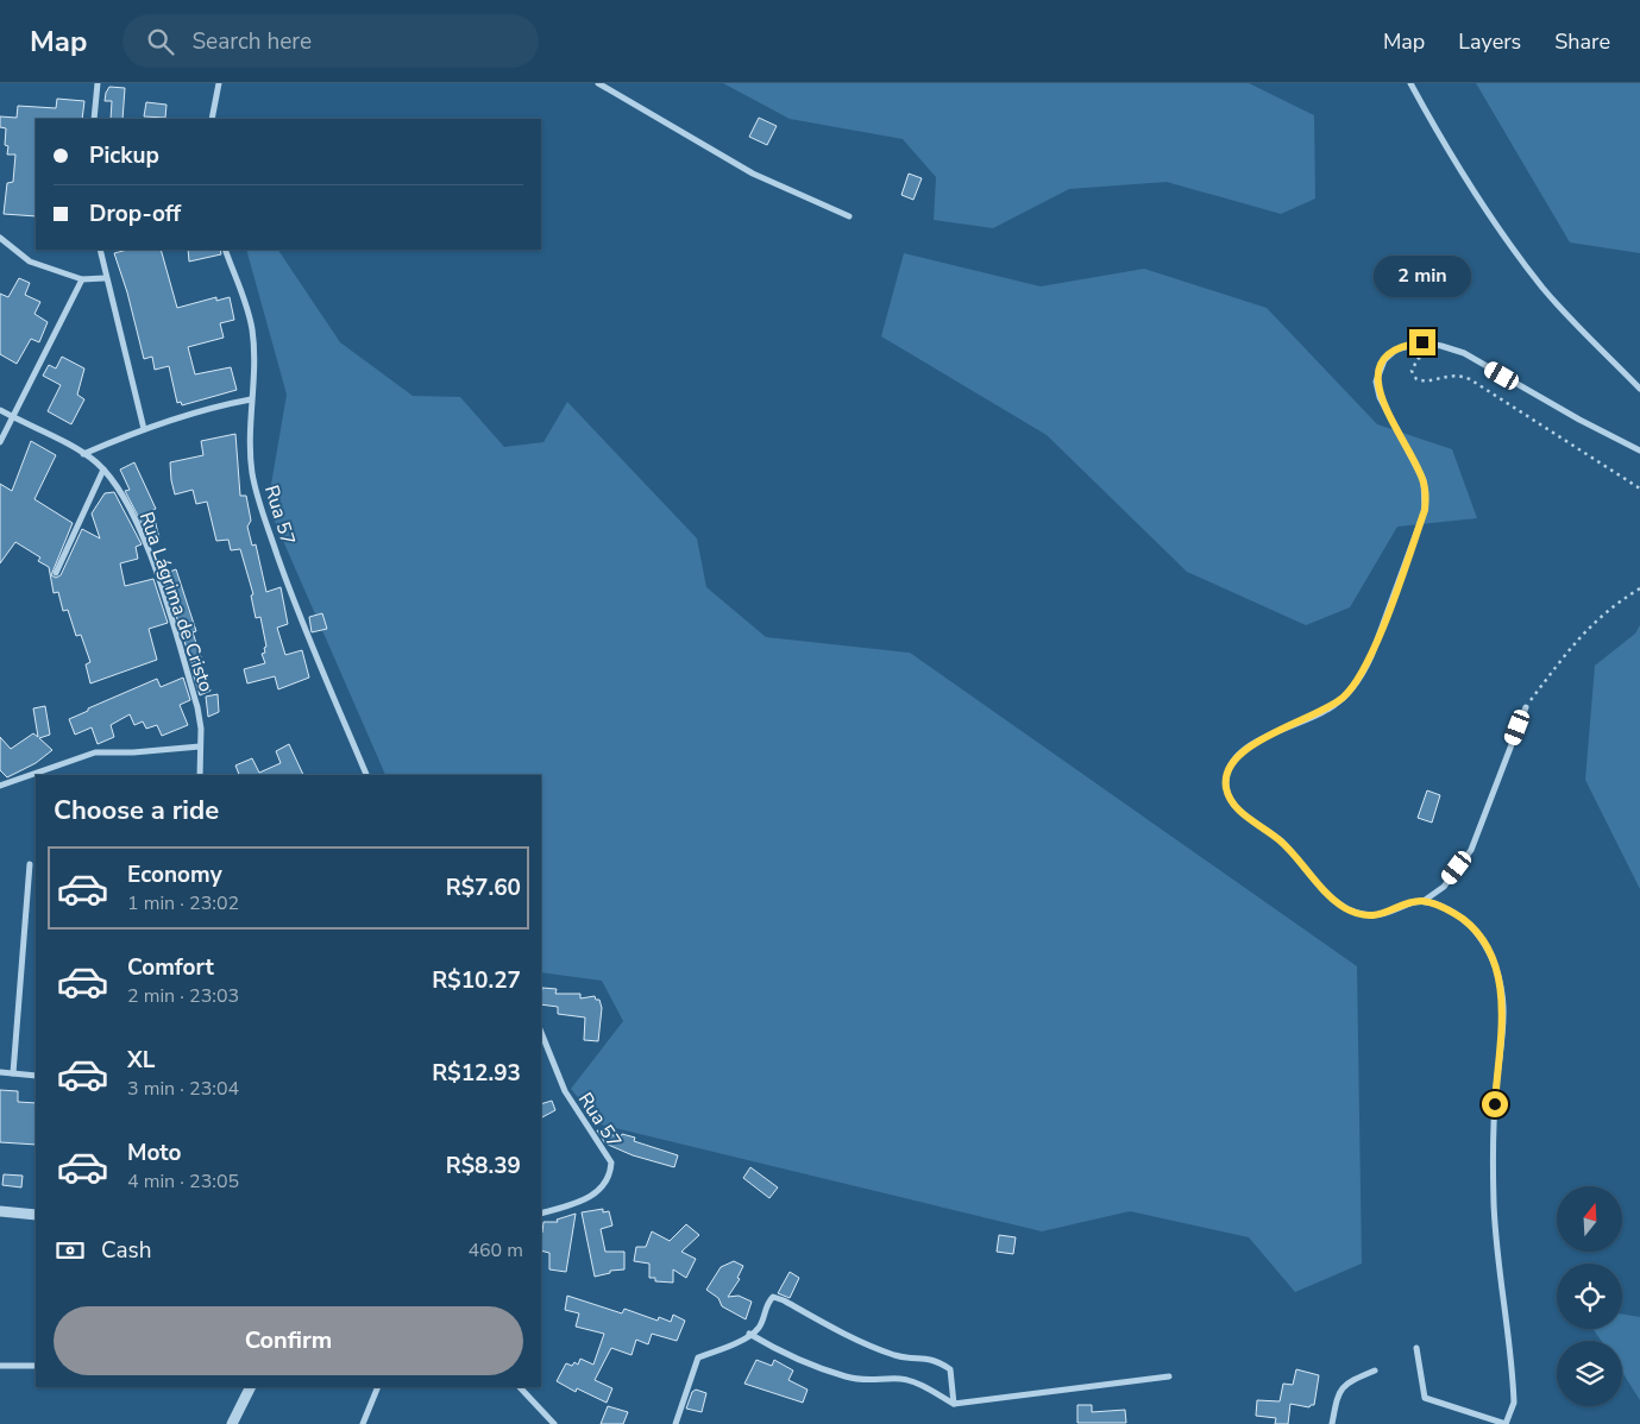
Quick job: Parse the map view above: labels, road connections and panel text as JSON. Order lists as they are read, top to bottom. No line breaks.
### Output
{"streets":{"street":["Rua 57","Rua Lágrima de Cristo"]},"north":"top","page":{"header":"Map","search":"Search here","nav":["Map","Layers","Share"],"banner":["Pickup","Drop-off"],"bubble":"2 min","heading":"Choose a ride","list":[{"name":"Economy","note":"1 min · 23:02","value":"R$7.60"},{"name":"Comfort","note":"2 min · 23:03","value":"R$10.27"},{"name":"XL","note":"3 min · 23:04","value":"R$12.93"},{"name":"Moto","note":"4 min · 23:05","value":"R$8.39"}],"pay":["Cash","460 m"],"buttons":"Confirm"}}
